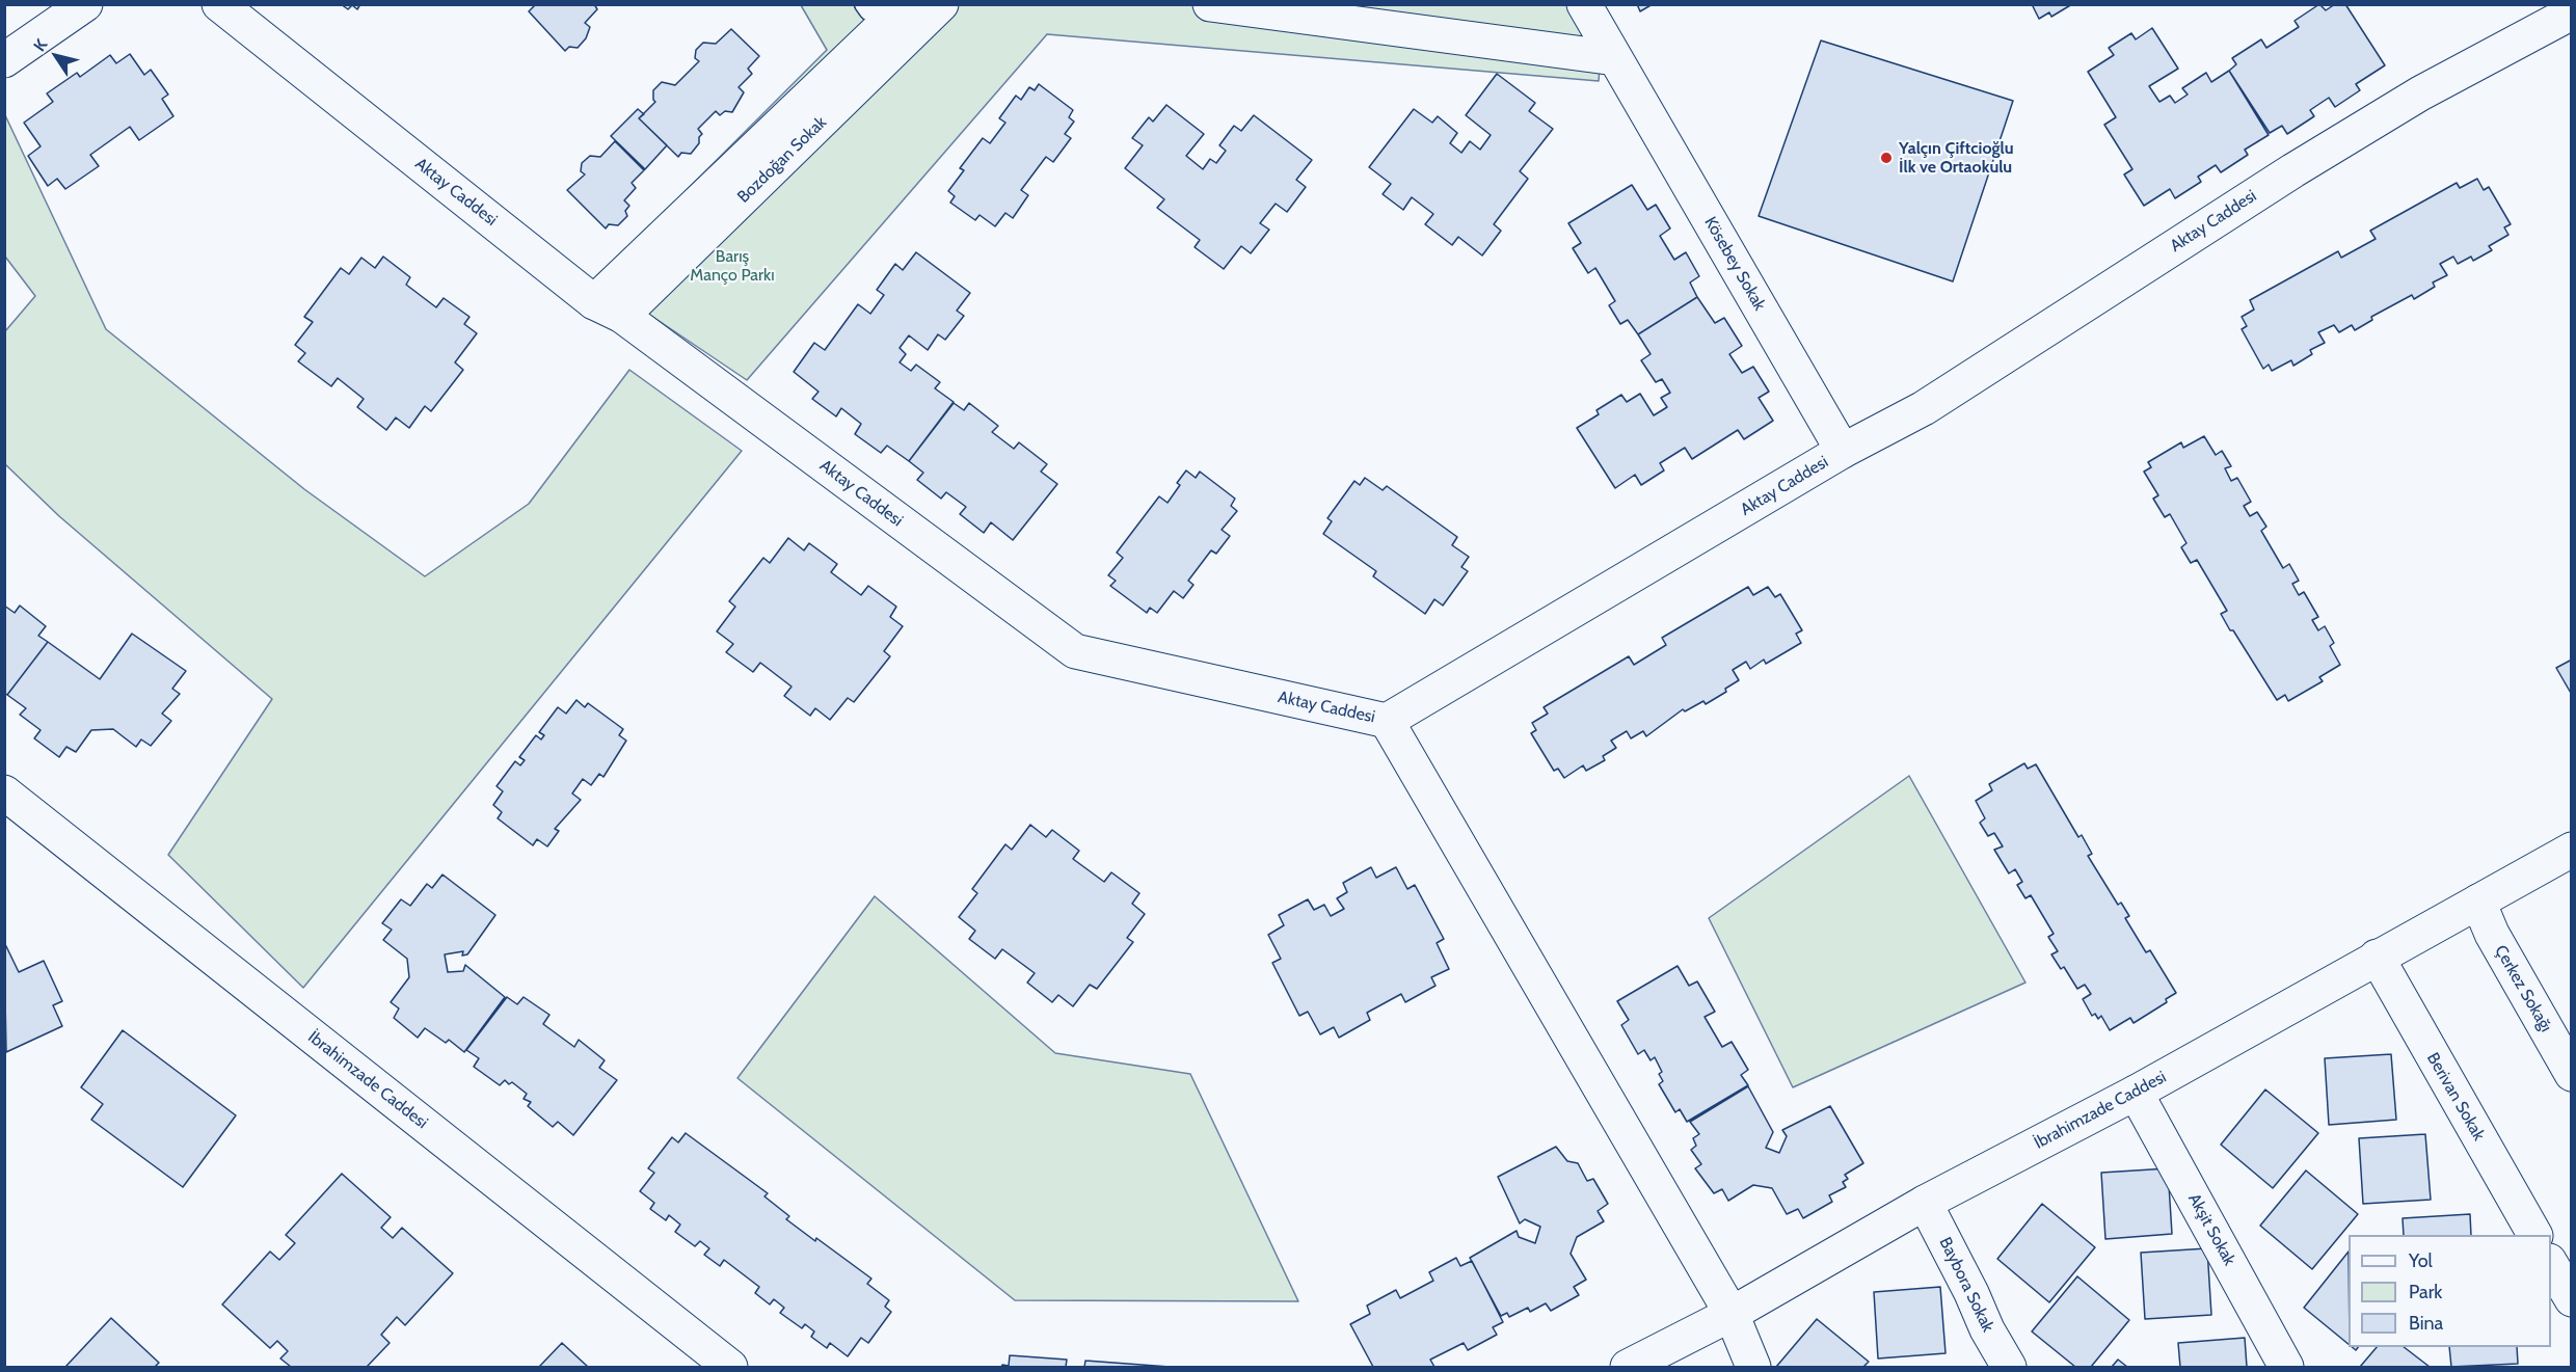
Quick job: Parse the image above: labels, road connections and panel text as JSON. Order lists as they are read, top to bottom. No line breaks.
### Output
{"streets":{"main road":["Bozdoğan Sokak","Aktay Caddesi","Kösebey Sokak","Çerkez Sokağı","İbrahimzade Caddesi","Berivan Sokak","Akşit Sokak","Baybora Sokak"]},"crossings":[["Bozdoğan Sokak","Aktay Caddesi"],["Aktay Caddesi","Kösebey Sokak"],["Çerkez Sokağı","İbrahimzade Caddesi"],["İbrahimzade Caddesi","Berivan Sokak"],["İbrahimzade Caddesi","Akşit Sokak"],["İbrahimzade Caddesi","Baybora Sokak"]],"parks":["Barış Manço Parkı"],"places":["Yalçın Çiftcioğlu İlk ve Ortaokulu"],"legend":["Yol","Park","Bina"],"north":"top left"}
